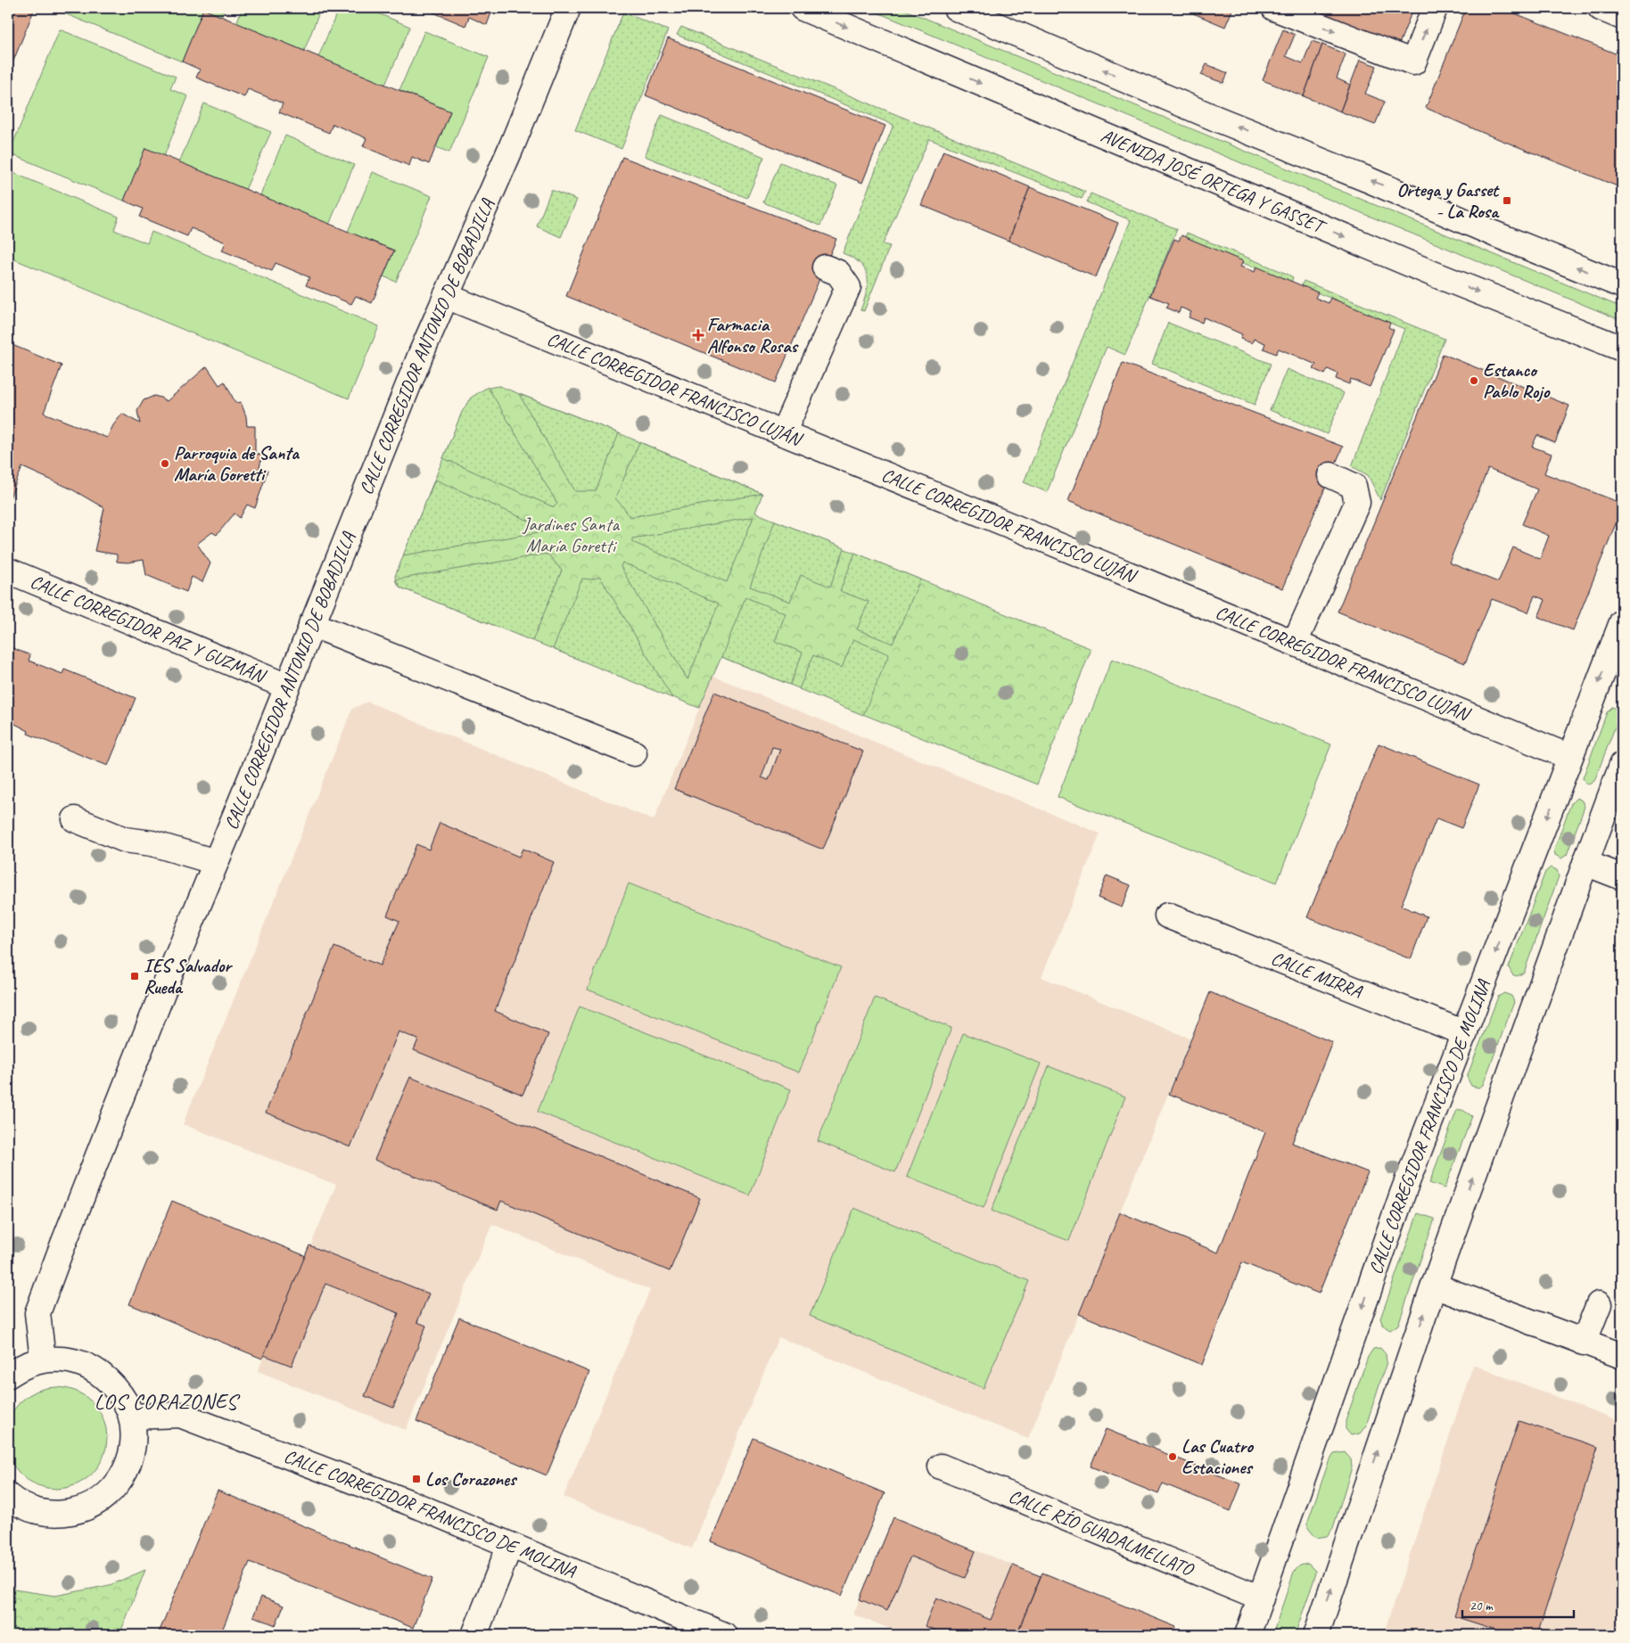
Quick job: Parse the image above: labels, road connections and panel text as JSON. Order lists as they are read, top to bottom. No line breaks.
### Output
{"streets":{"street":["AVENIDA JOSÉ ORTEGA Y GASSET","CALLE CORREGIDOR ANTONIO DE BOBADILLA","CALLE CORREGIDOR FRANCISCO LUJÁN","CALLE CORREGIDOR PAZ Y GUZMÁN","CALLE MIRRA","CALLE CORREGIDOR FRANCISCO DE MOLINA","CALLE RÍO GUADALMELLATO"]},"crossings":[["CALLE CORREGIDOR ANTONIO DE BOBADILLA","CALLE CORREGIDOR FRANCISCO LUJÁN"],["CALLE CORREGIDOR ANTONIO DE BOBADILLA","CALLE CORREGIDOR PAZ Y GUZMÁN"],["CALLE CORREGIDOR FRANCISCO LUJÁN","CALLE CORREGIDOR FRANCISCO DE MOLINA"],["CALLE MIRRA","CALLE CORREGIDOR FRANCISCO DE MOLINA"],["CALLE CORREGIDOR FRANCISCO DE MOLINA","CALLE RÍO GUADALMELLATO"]],"districts":["LOS CORAZONES"],"parks":["Jardines Santa María Goretti"],"places":{"transit":["Ortega y Gasset - La Rosa","IES Salvador Rueda","Los Corazones"],"health":["Farmacia Alfonso Rosas"],"other":["Estanco Pablo Rojo","Parroquia de Santa María Goretti","Las Cuatro Estaciones"]},"scale_bar":"20 m"}
